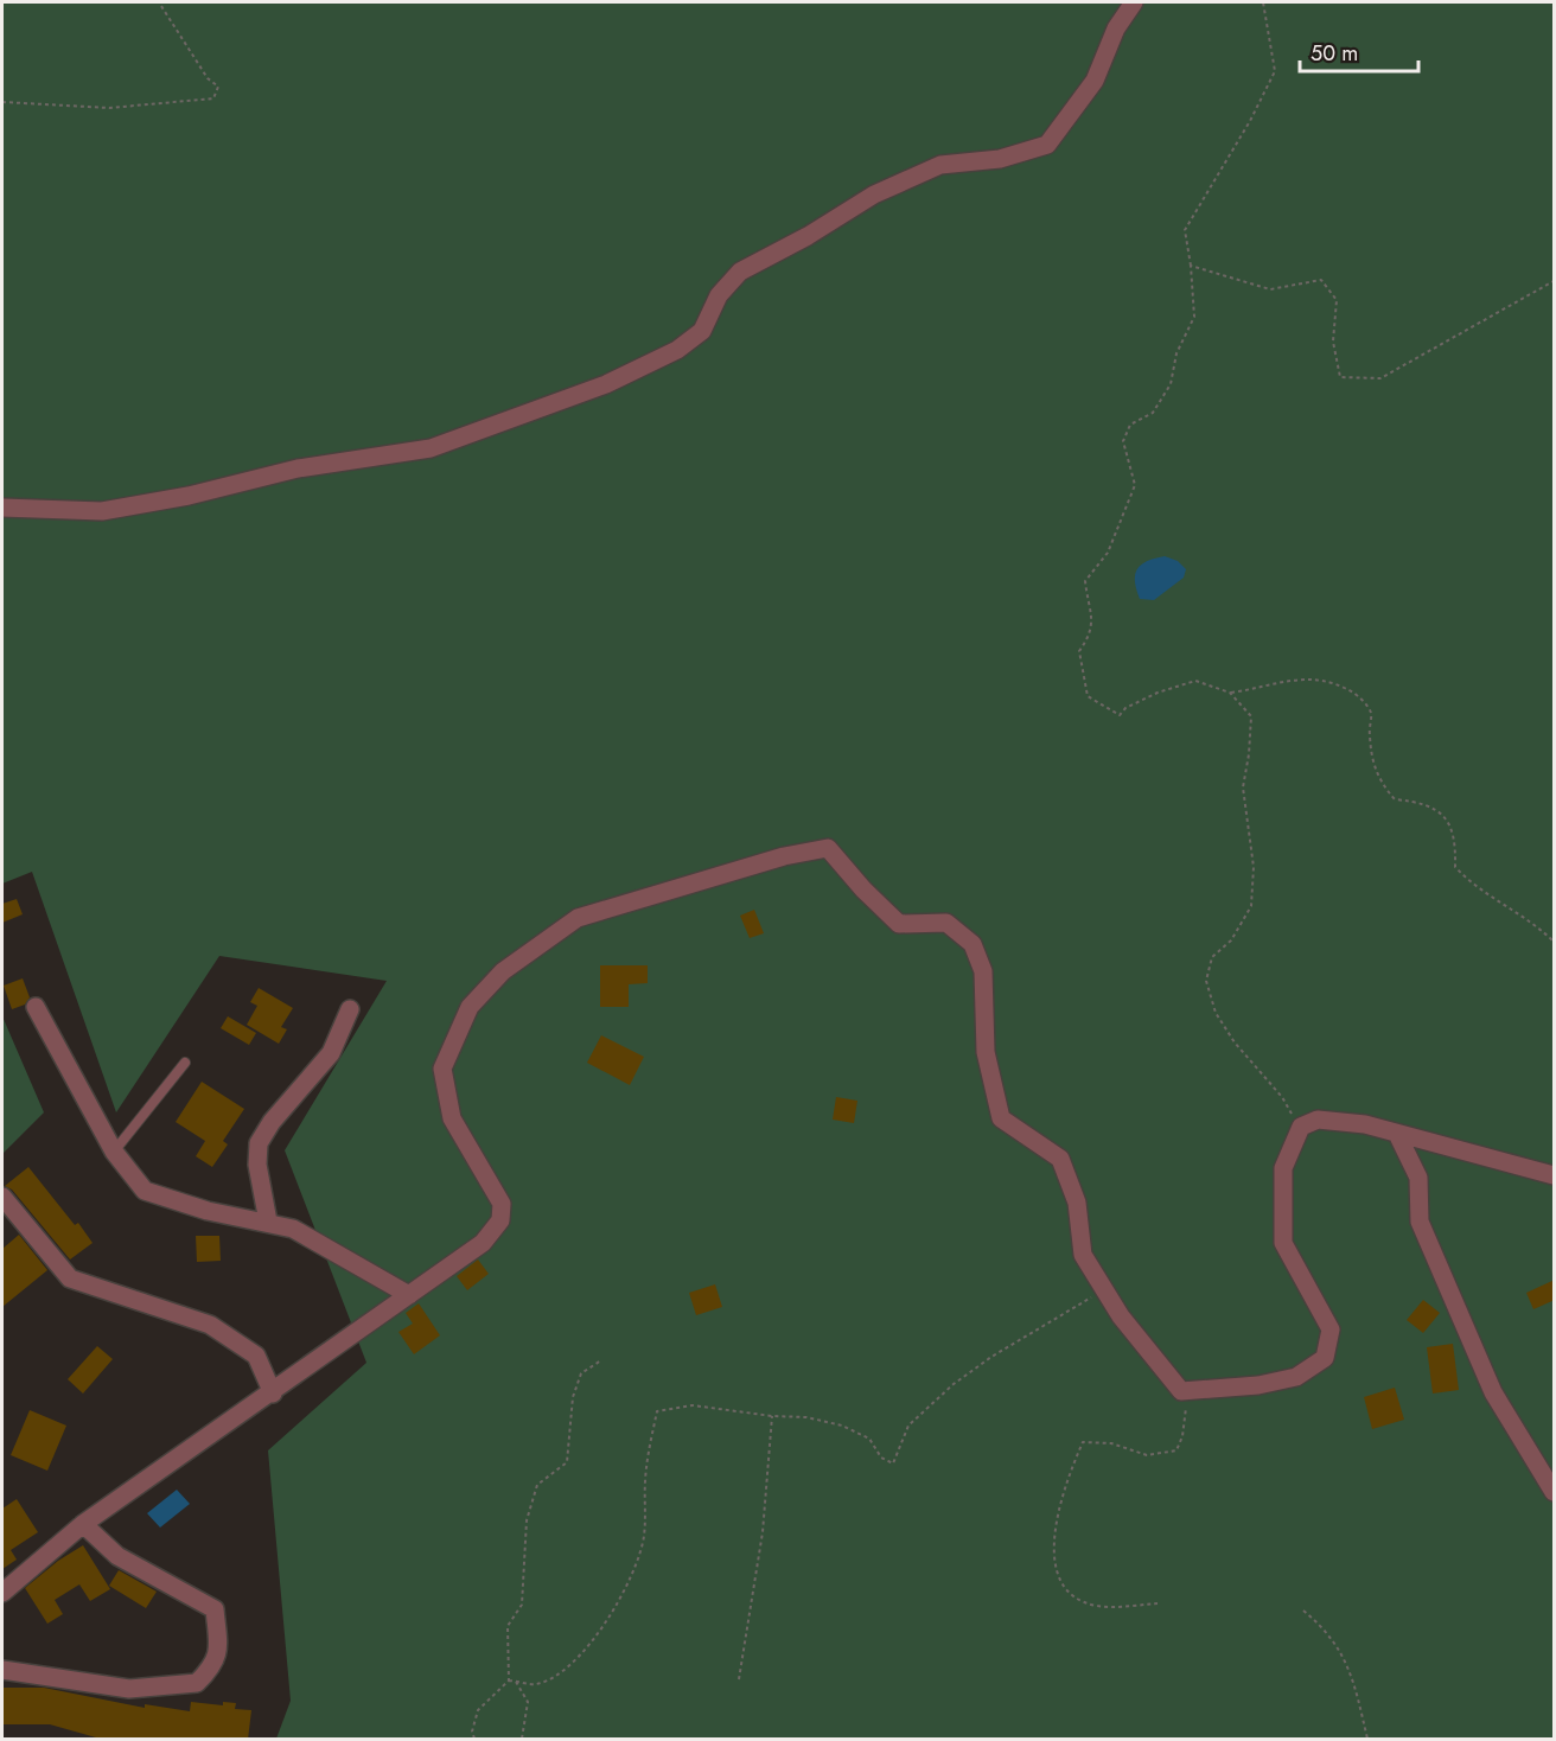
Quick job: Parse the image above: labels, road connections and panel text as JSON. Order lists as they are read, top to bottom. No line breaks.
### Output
{"scale_bar":"50 m"}
